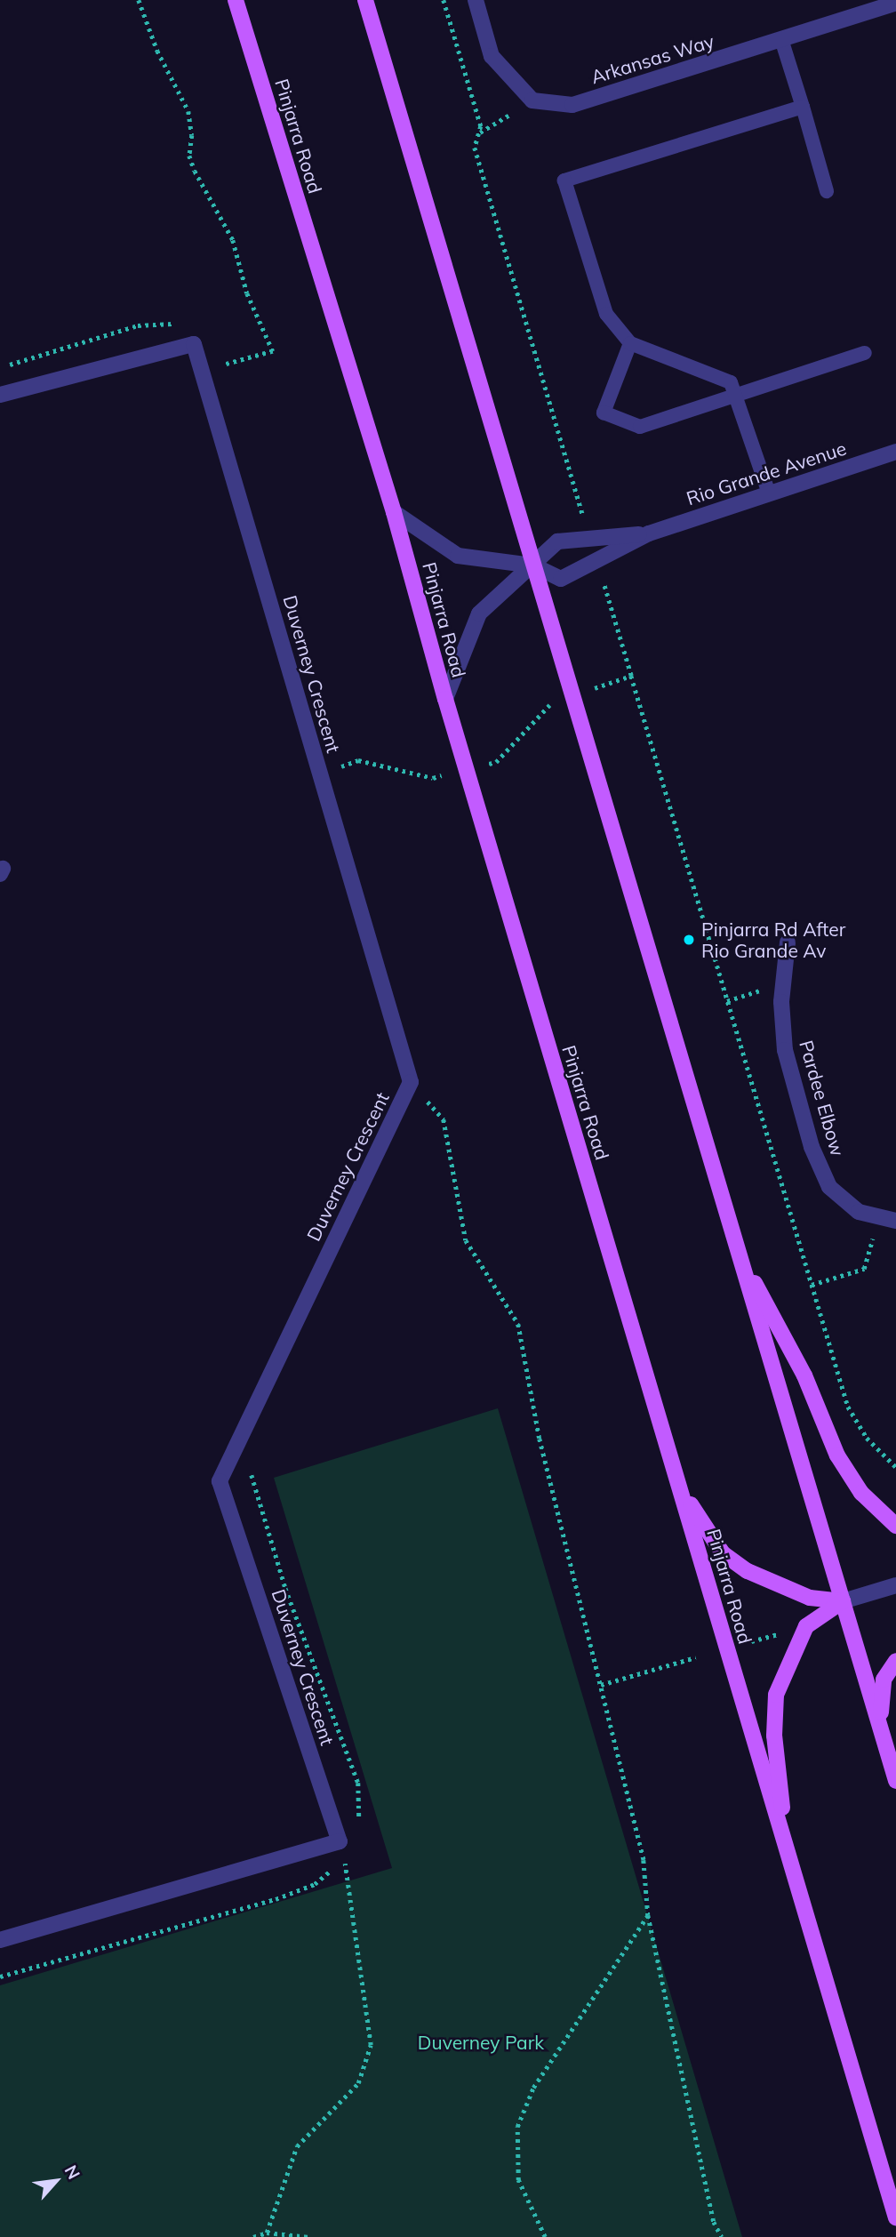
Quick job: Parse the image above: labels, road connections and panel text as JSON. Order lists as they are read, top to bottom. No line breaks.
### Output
{"streets":{"main road":["Pinjarra Road"],"street":["Arkansas Way","Rio Grande Avenue","Duverney Crescent","Pardee Elbow"]},"crossings":[["Pinjarra Road","Rio Grande Avenue"]],"parks":["Duverney Park"],"places":["Pinjarra Rd After Rio Grande Av"],"north":"top right"}
